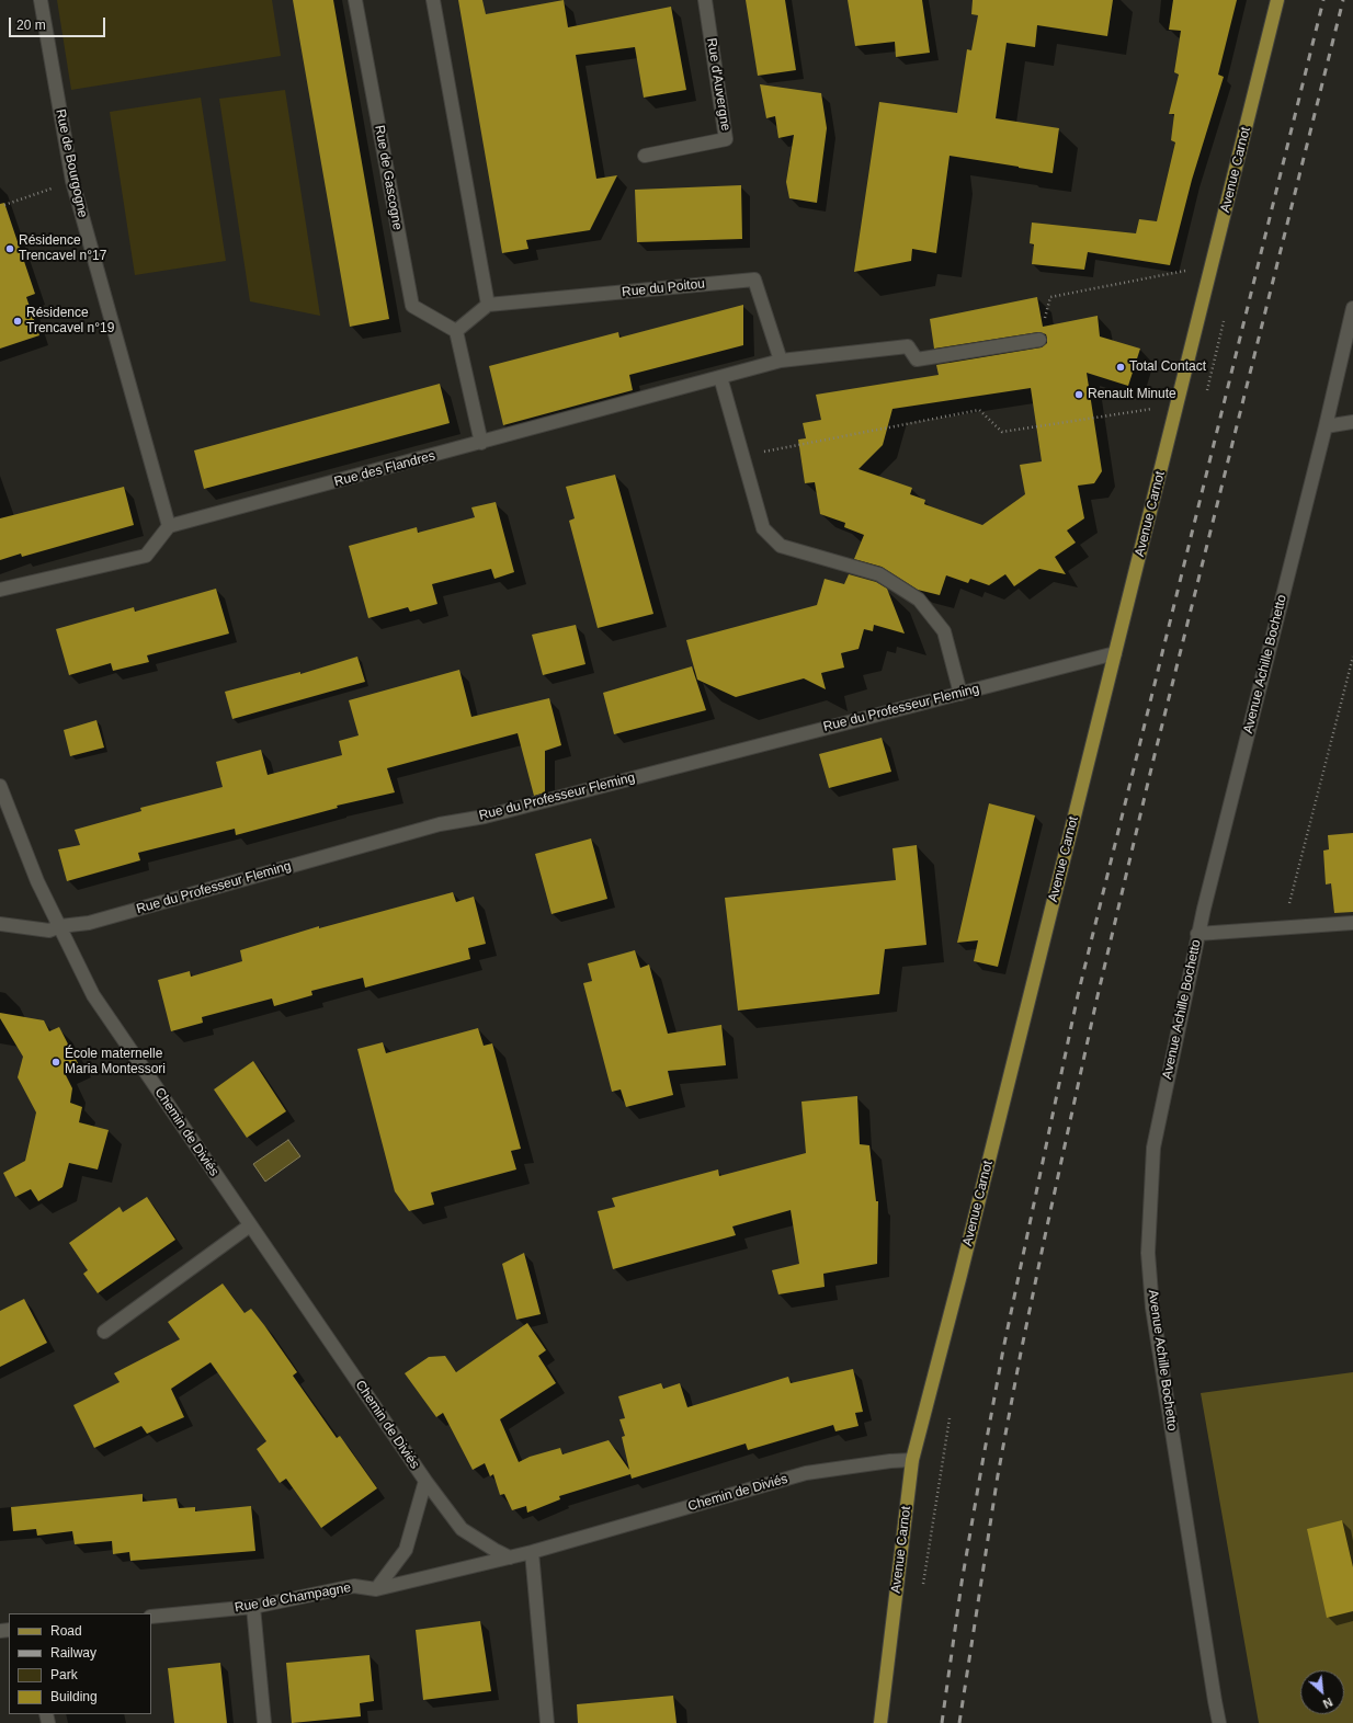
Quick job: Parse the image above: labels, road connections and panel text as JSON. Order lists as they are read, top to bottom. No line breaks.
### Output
{"streets":{"main road":["Avenue Carnot"],"street":["Rue d'Auvergne","Rue de Bourgogne","Rue de Gascogne","Rue du Poitou","Rue des Flandres","Avenue Achille Bochetto","Rue du Professeur Fleming","Chemin de Diviés","Rue de Champagne"]},"crossings":[["Rue de Bourgogne","Rue des Flandres"],["Avenue Carnot","Rue du Professeur Fleming"],["Avenue Carnot","Chemin de Diviés"],["Rue du Poitou","Rue des Flandres"],["Rue du Professeur Fleming","Chemin de Diviés"],["Chemin de Diviés","Rue de Champagne"]],"places":["Résidence Trencavel n°17","Résidence Trencavel n°19","Total Contact","Renault Minute","École maternelle Maria Montessori"],"legend":["Road","Railway","Park","Building"],"scale_bar":"20 m","north":"bottom right"}
